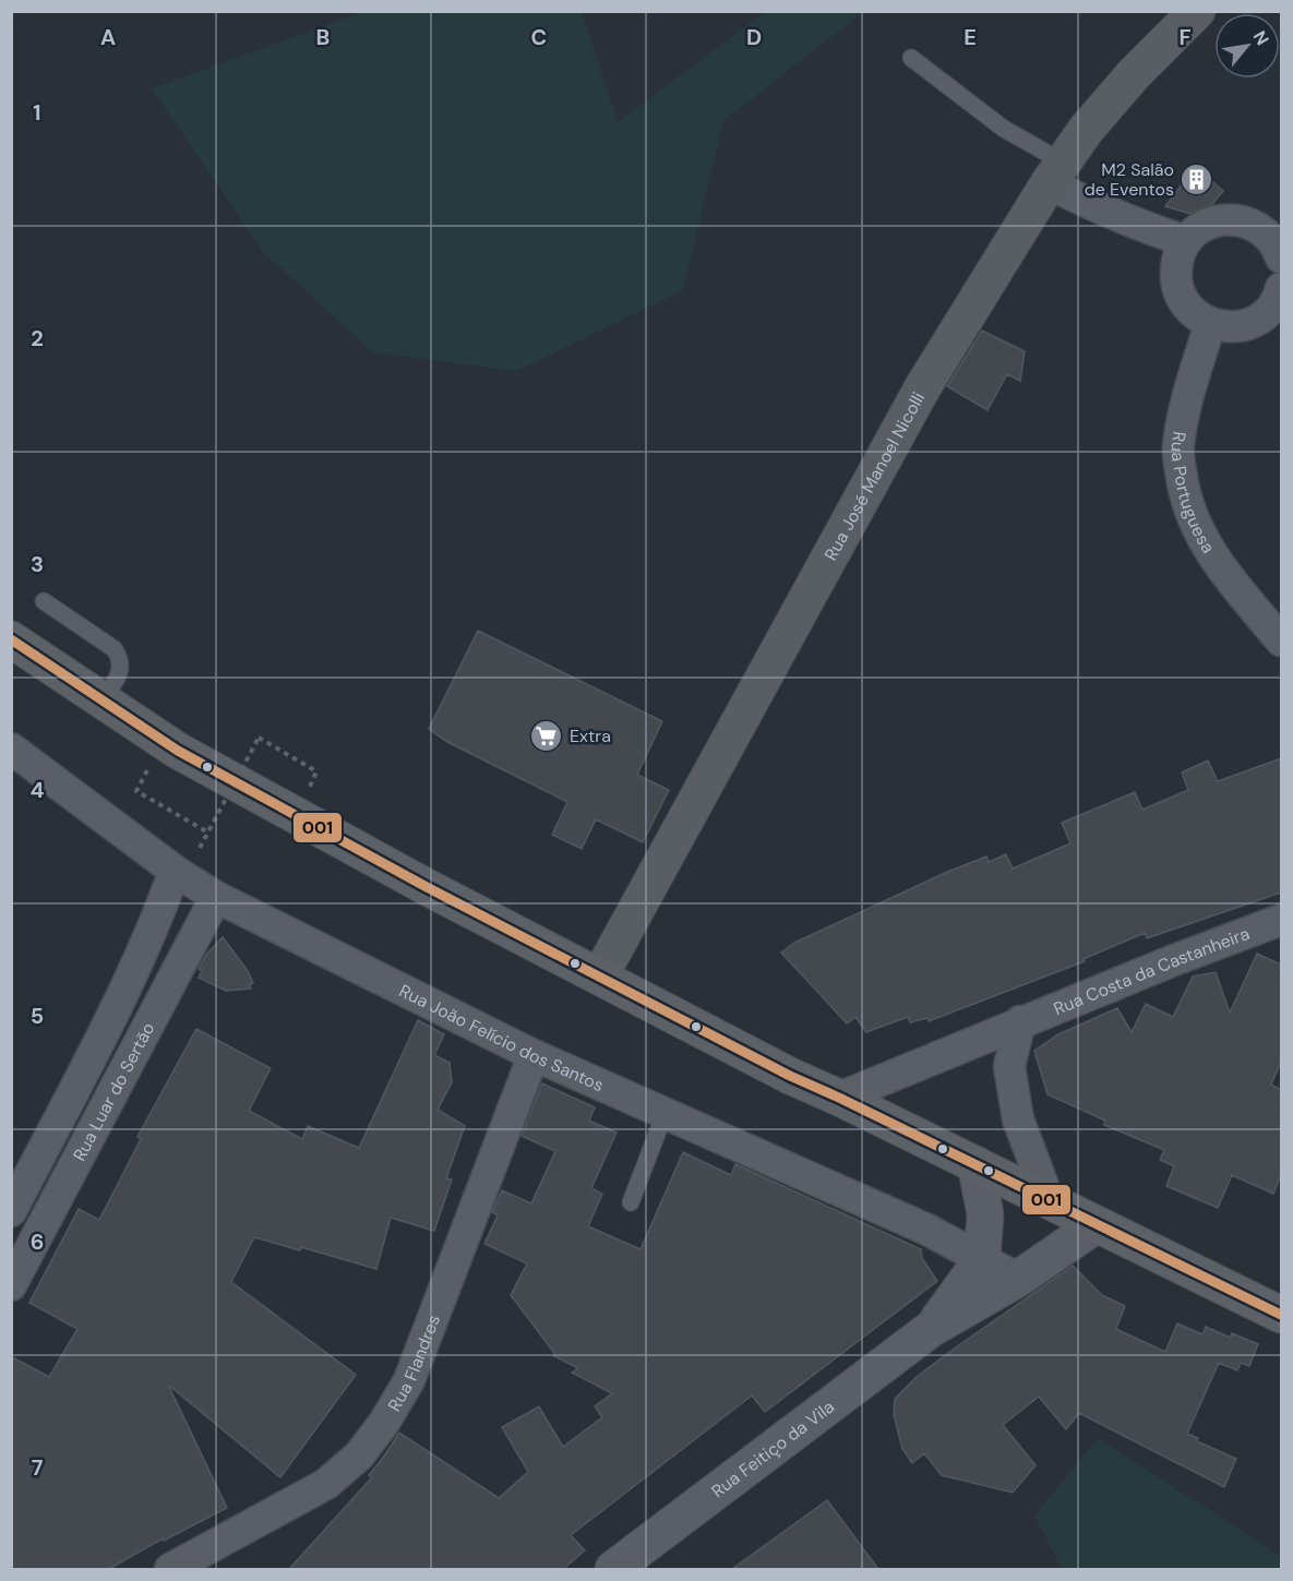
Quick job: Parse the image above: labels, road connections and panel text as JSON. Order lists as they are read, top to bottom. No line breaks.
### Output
{"streets":{"main road":["Rua José Manoel Nicolli"],"street":["Rua Portuguesa","Rua Costa da Castanheira","Rua João Felício dos Santos","Rua Luar do Sertão","Rua Flandres","Rua Feitiço da Vila"]},"crossings":[["Rua João Felício dos Santos","Rua Luar do Sertão"],["Rua João Felício dos Santos","Rua Flandres"],["Rua João Felício dos Santos","Rua Feitiço da Vila"]],"places":{"building":["M2 Salão de Eventos"],"supermarket":["Extra"]},"lines":["transit line 001"],"north":"top right","grid":{"columns":["A","B","C","D","E","F"],"rows":["1","2","3","4","5","6","7"]}}
